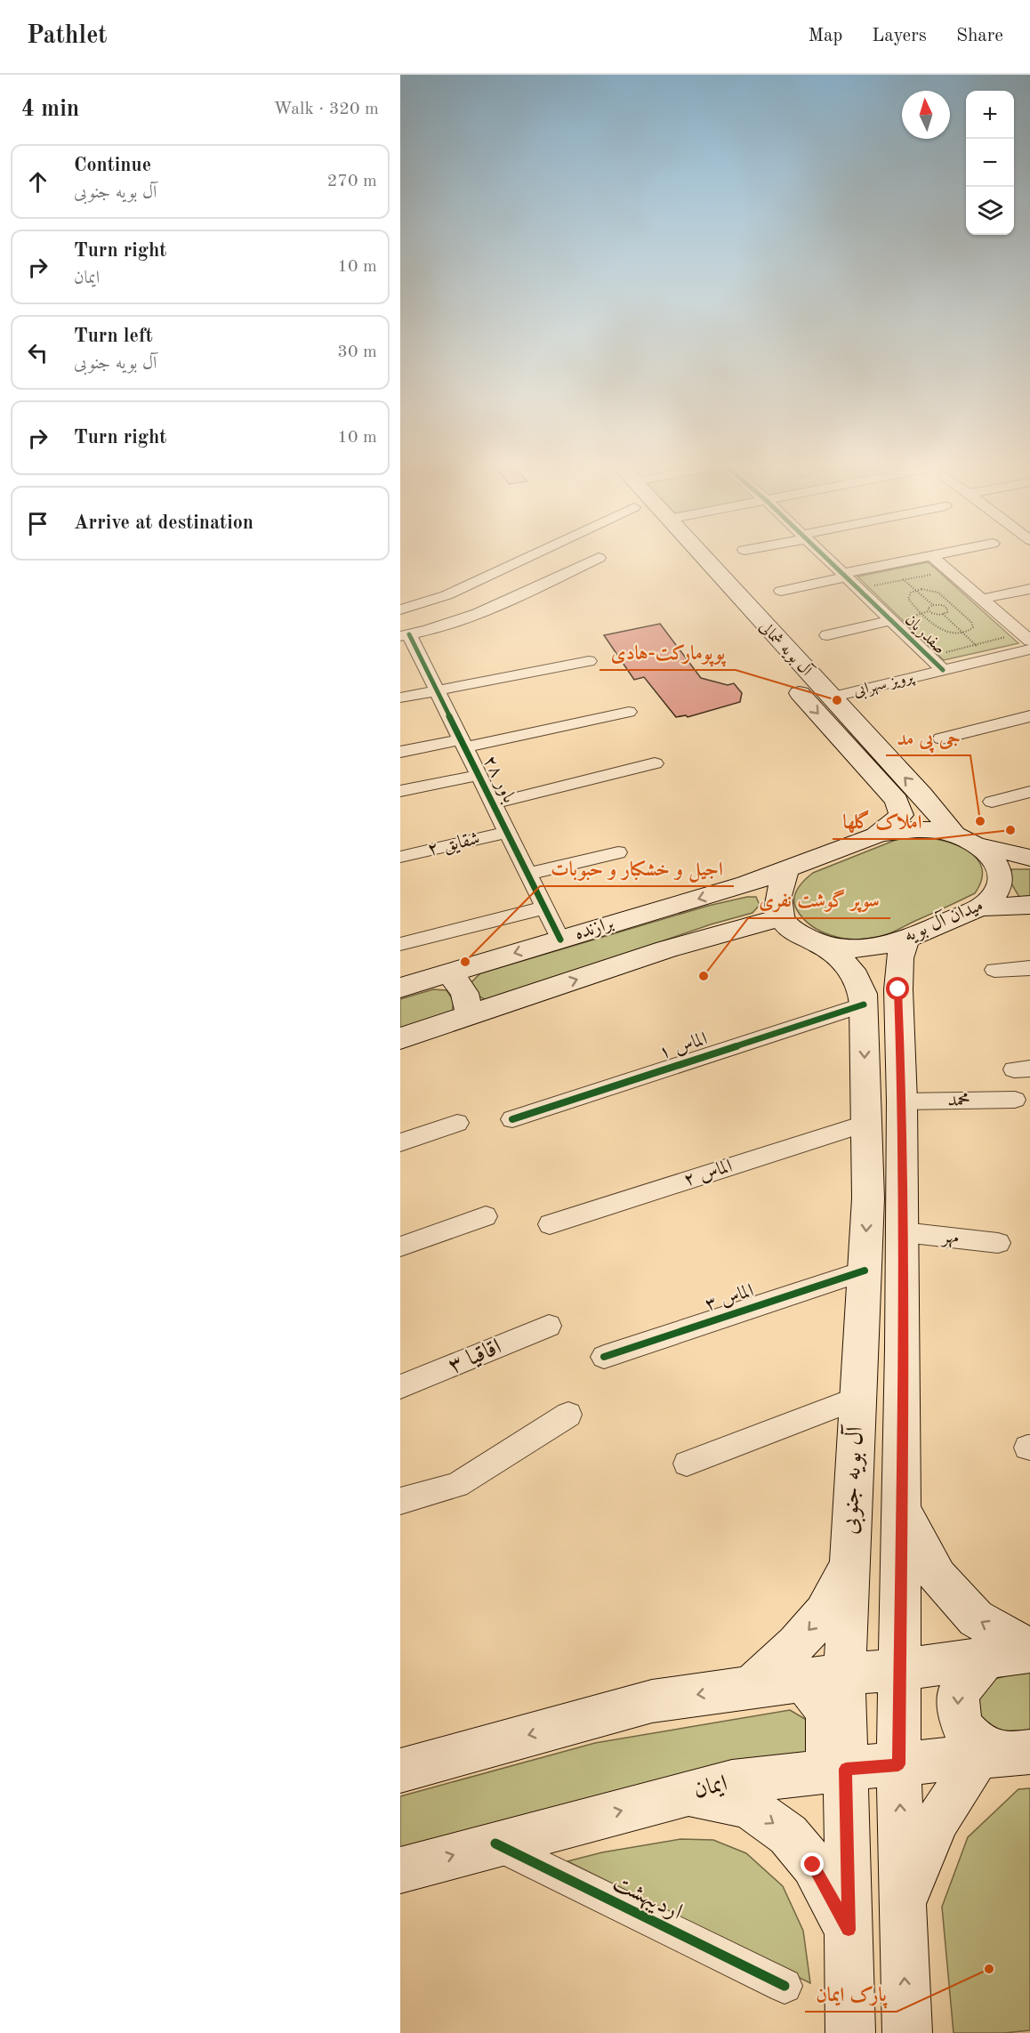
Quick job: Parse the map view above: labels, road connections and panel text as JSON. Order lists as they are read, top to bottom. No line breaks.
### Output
{"streets":{"main road":["آل بویه شمالی","میدان آل بویه","برازنده","آل بویه جنوبی","ایمان"],"street":["صفدریان","پرویز سهرابی","باور ۲۸","شقایق ۲","الماس ۱","محمد","الماس ۲","مهر","الماس ۳","اقاقیا ۳","اردیبهشت"]},"crossings":[["صفدریان","پرویز سهرابی"],["آل بویه شمالی","پرویز سهرابی"],["آل بویه شمالی","میدان آل بویه"],["باور ۲۸","شقایق ۲"],["باور ۲۸","برازنده"],["میدان آل بویه","برازنده"],["میدان آل بویه","آل بویه جنوبی"],["الماس ۱","آل بویه جنوبی"],["الماس ۲","آل بویه جنوبی"],["الماس ۳","آل بویه جنوبی"],["آل بویه جنوبی","ایمان"],["ایمان","اردیبهشت"]],"places":["پوپومارکت-هادی","جی پی مد","املاک گلها","اجیل و خشکبار و حبوبات","سوپر گوشت نفری","پارک ایمان"],"north":"top","page":{"header":"Pathlet","nav":["Map","Layers","Share"],"heading":["4 min","Walk · 320 m"],"map_buttons":["+","−"],"list":[["Continue","آل بویه جنوبی","270 m"],["Turn right","ایمان","10 m"],["Turn left","آل بویه جنوبی","30 m"],["Turn right","10 m"],"Arrive at destination"]}}
